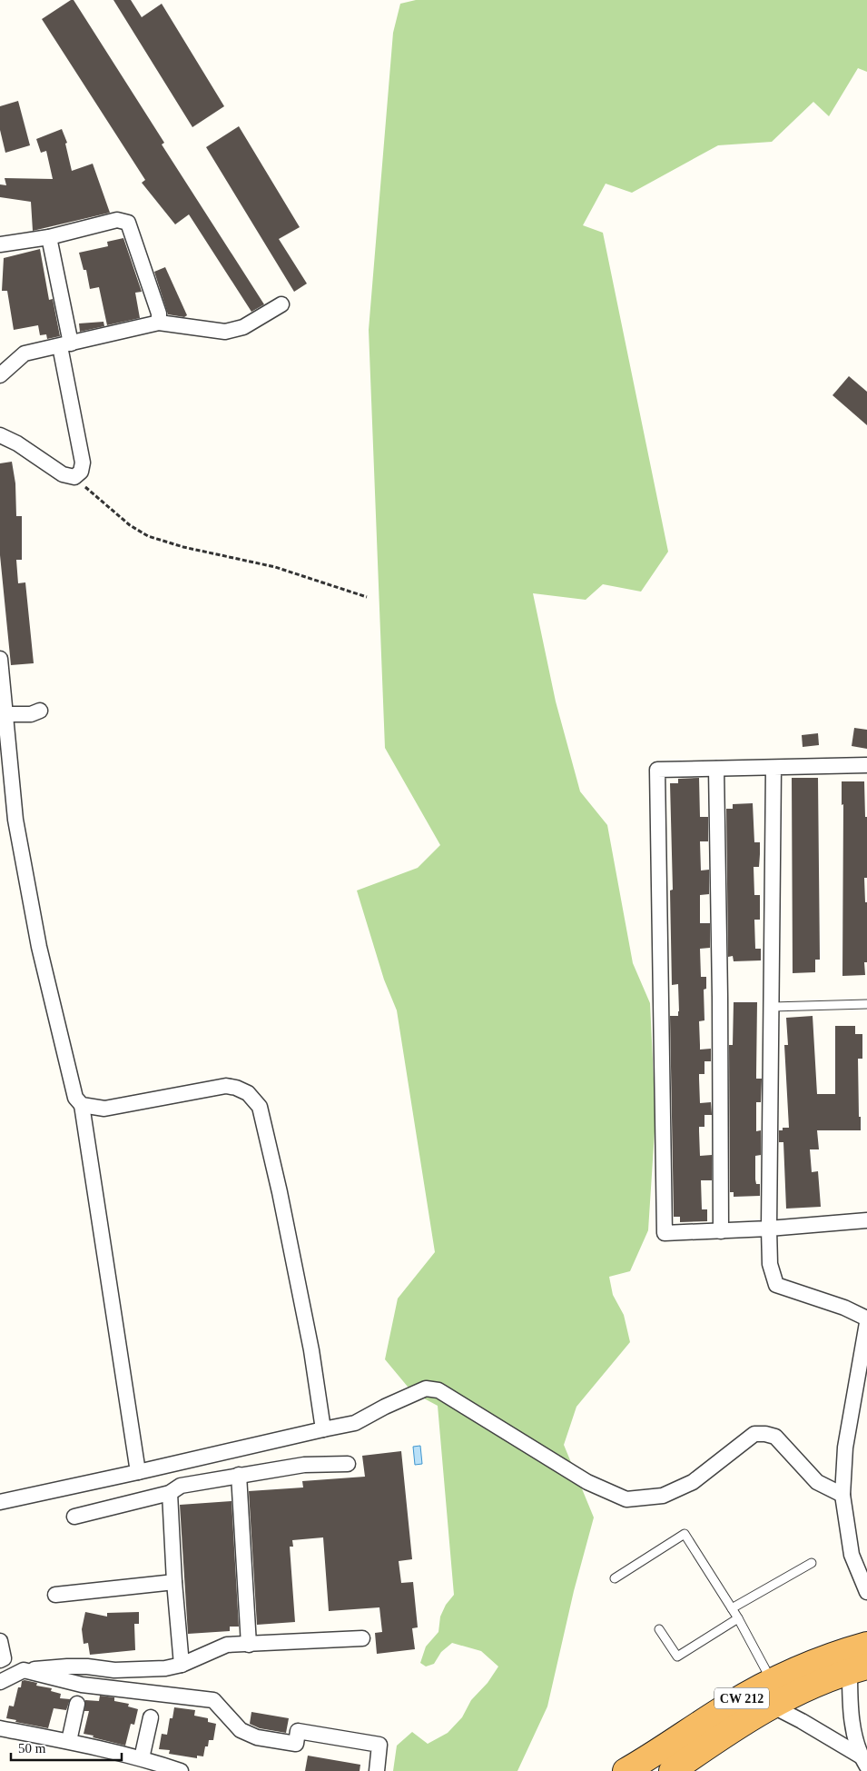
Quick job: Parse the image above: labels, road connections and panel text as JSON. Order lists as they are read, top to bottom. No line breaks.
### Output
{"streets":{"highway":["CW 212"]},"scale_bar":"50 m"}
